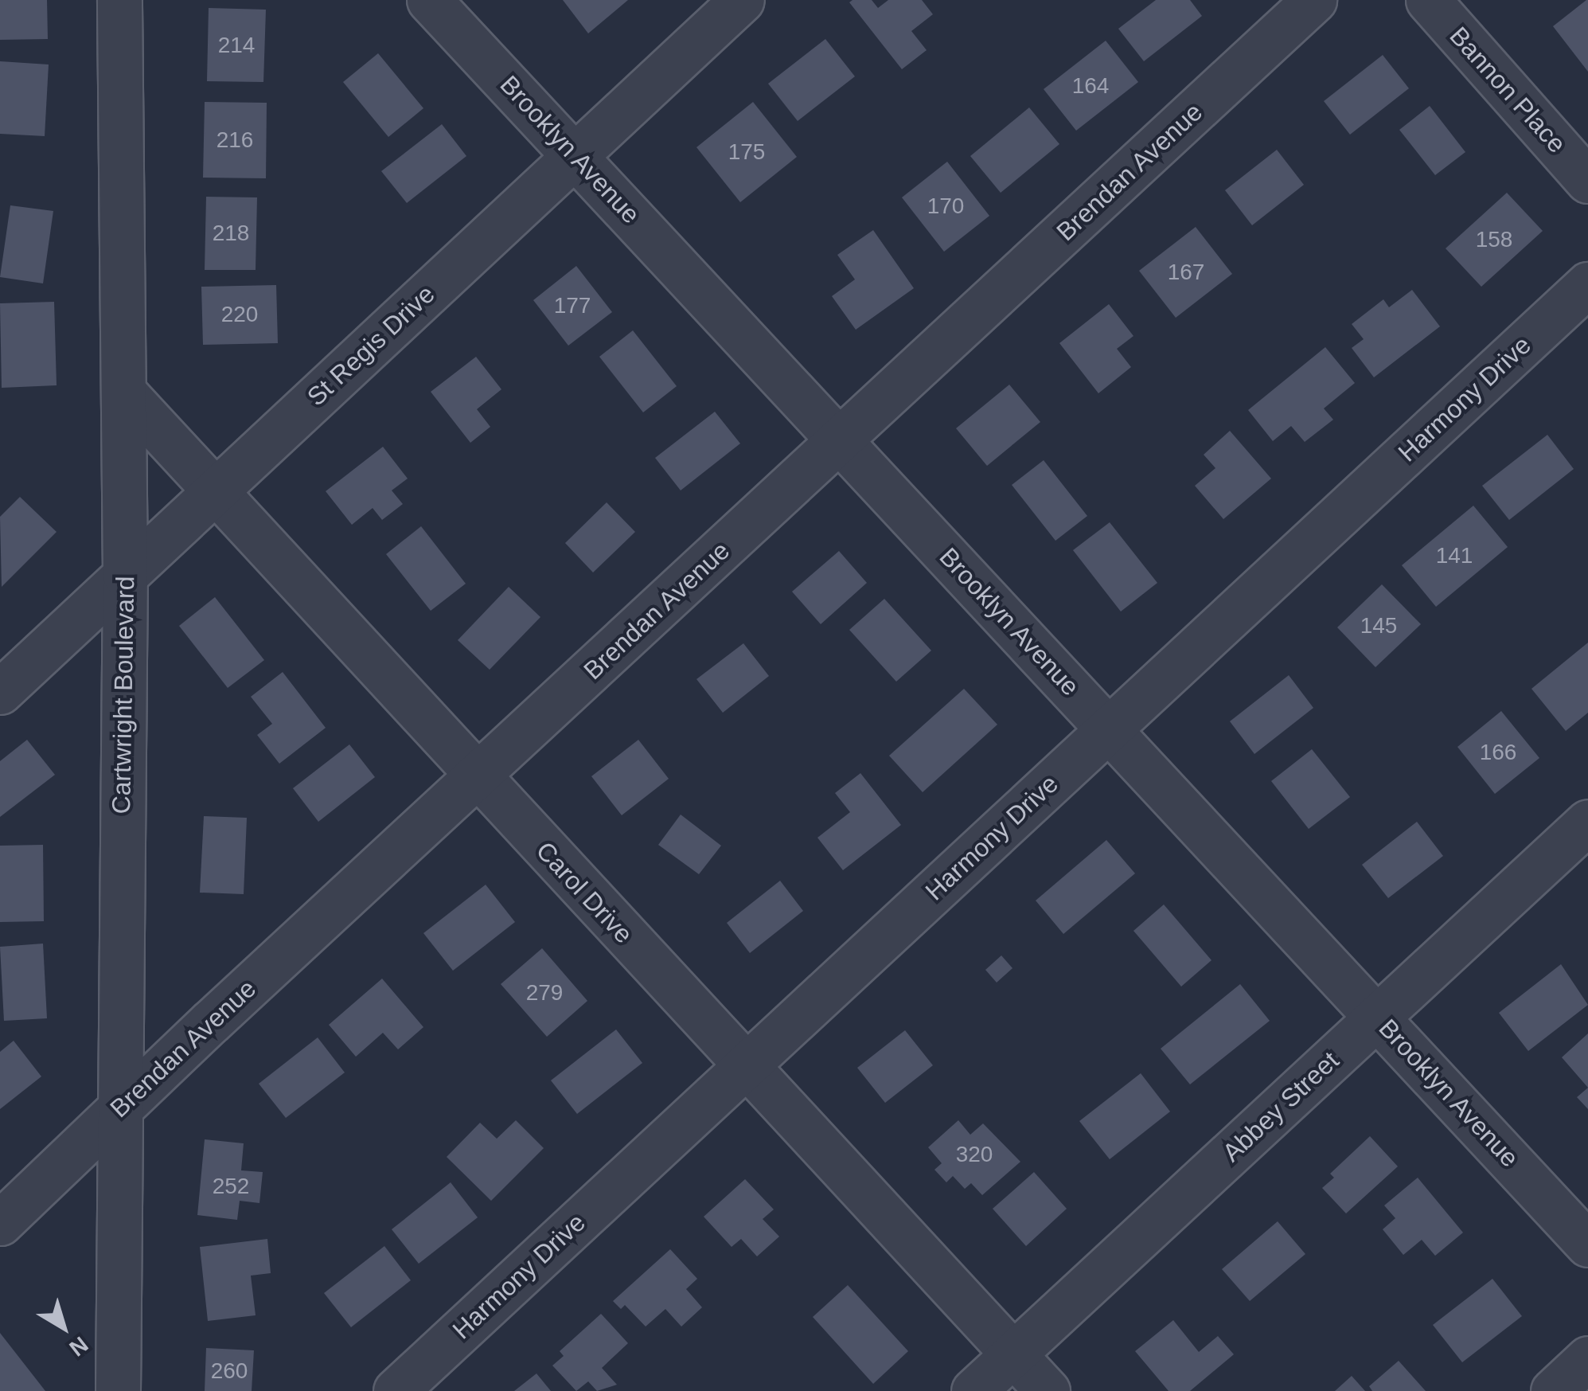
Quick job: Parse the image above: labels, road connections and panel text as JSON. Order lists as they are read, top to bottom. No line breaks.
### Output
{"streets":{"street":["Bannon Place","Brooklyn Avenue","Brendan Avenue","St Regis Drive","Harmony Drive","Cartwright Boulevard","Carol Drive","Abbey Street"]},"crossings":[["Brooklyn Avenue","Brendan Avenue"],["Brooklyn Avenue","St Regis Drive"],["Brooklyn Avenue","Harmony Drive"],["Brooklyn Avenue","Abbey Street"],["Brendan Avenue","Cartwright Boulevard"],["Brendan Avenue","Carol Drive"],["St Regis Drive","Cartwright Boulevard"],["St Regis Drive","Carol Drive"],["Harmony Drive","Carol Drive"],["Cartwright Boulevard","Carol Drive"],["Carol Drive","Abbey Street"]],"house_numbers":["214","164","216","175","170","218","158","167","177","220","141","145","166","279","320","252","260"],"north":"bottom right"}
